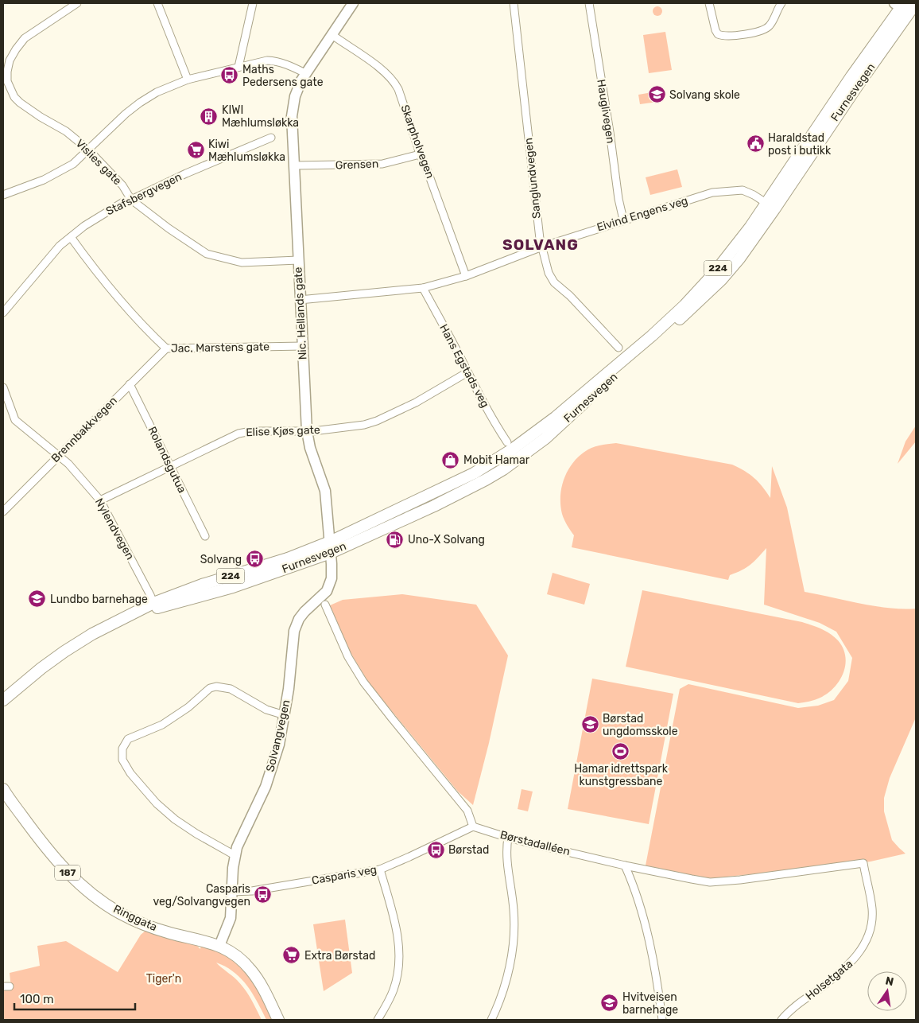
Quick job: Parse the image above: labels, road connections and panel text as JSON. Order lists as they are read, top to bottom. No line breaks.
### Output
{"streets":{"main road":["Furnesvegen","224","Nic. Hellands gate","Solvangvegen","187","Ringgata"],"street":["Hauglivegen","Skarpholvegen","Vislies gate","Grensen","Sanglundvegen","Stafsbergvegen","Eivind Engens veg","Jac. Marstens gate","Hans Egstads veg","Brennbakkvegen","Elise Kjøs gate","Rolandsgutua","Nylendvegen","Børstadalléen","Casparis veg","Holsetgata"]},"crossings":[["Furnesvegen","Eivind Engens veg"],["Furnesvegen","224"],["Furnesvegen","Nic. Hellands gate"],["Furnesvegen","Nylendvegen"],["Furnesvegen","Solvangvegen"],["Hauglivegen","Eivind Engens veg"],["Skarpholvegen","Grensen"],["Skarpholvegen","Eivind Engens veg"],["Vislies gate","Stafsbergvegen"],["Vislies gate","Nic. Hellands gate"],["Grensen","Nic. Hellands gate"],["Sanglundvegen","Eivind Engens veg"],["Stafsbergvegen","Jac. Marstens gate"],["Eivind Engens veg","Nic. Hellands gate"],["Eivind Engens veg","Hans Egstads veg"],["Nic. Hellands gate","Jac. Marstens gate"],["Nic. Hellands gate","Elise Kjøs gate"],["Nic. Hellands gate","Solvangvegen"],["Jac. Marstens gate","Brennbakkvegen"],["Hans Egstads veg","Elise Kjøs gate"],["Brennbakkvegen","Rolandsgutua"],["Brennbakkvegen","Nylendvegen"],["Elise Kjøs gate","Rolandsgutua"],["Elise Kjøs gate","Nylendvegen"],["Solvangvegen","Casparis veg"],["Solvangvegen","Ringgata"],["Børstadalléen","Casparis veg"],["Børstadalléen","Holsetgata"]],"districts":["SOLVANG"],"parks":["Tiger'n"],"places":{"bus stop":["Maths Pedersens gate","Solvang","Børstad","Casparis veg/Solvangvegen"],"school or university":["Solvang skole","Lundbo barnehage","Børstad ungdomsskole","Hvitveisen barnehage"],"building":["KIWI Mæhlumsløkka"],"public building":["Haraldstad post i butikk"],"supermarket":["Kiwi Mæhlumsløkka","Extra Børstad"],"shop":["Mobit Hamar"],"fuel station":["Uno-X Solvang"],"sports":["Hamar idrettspark kunstgressbane"]},"scale_bar":"100 m","north":"top"}
